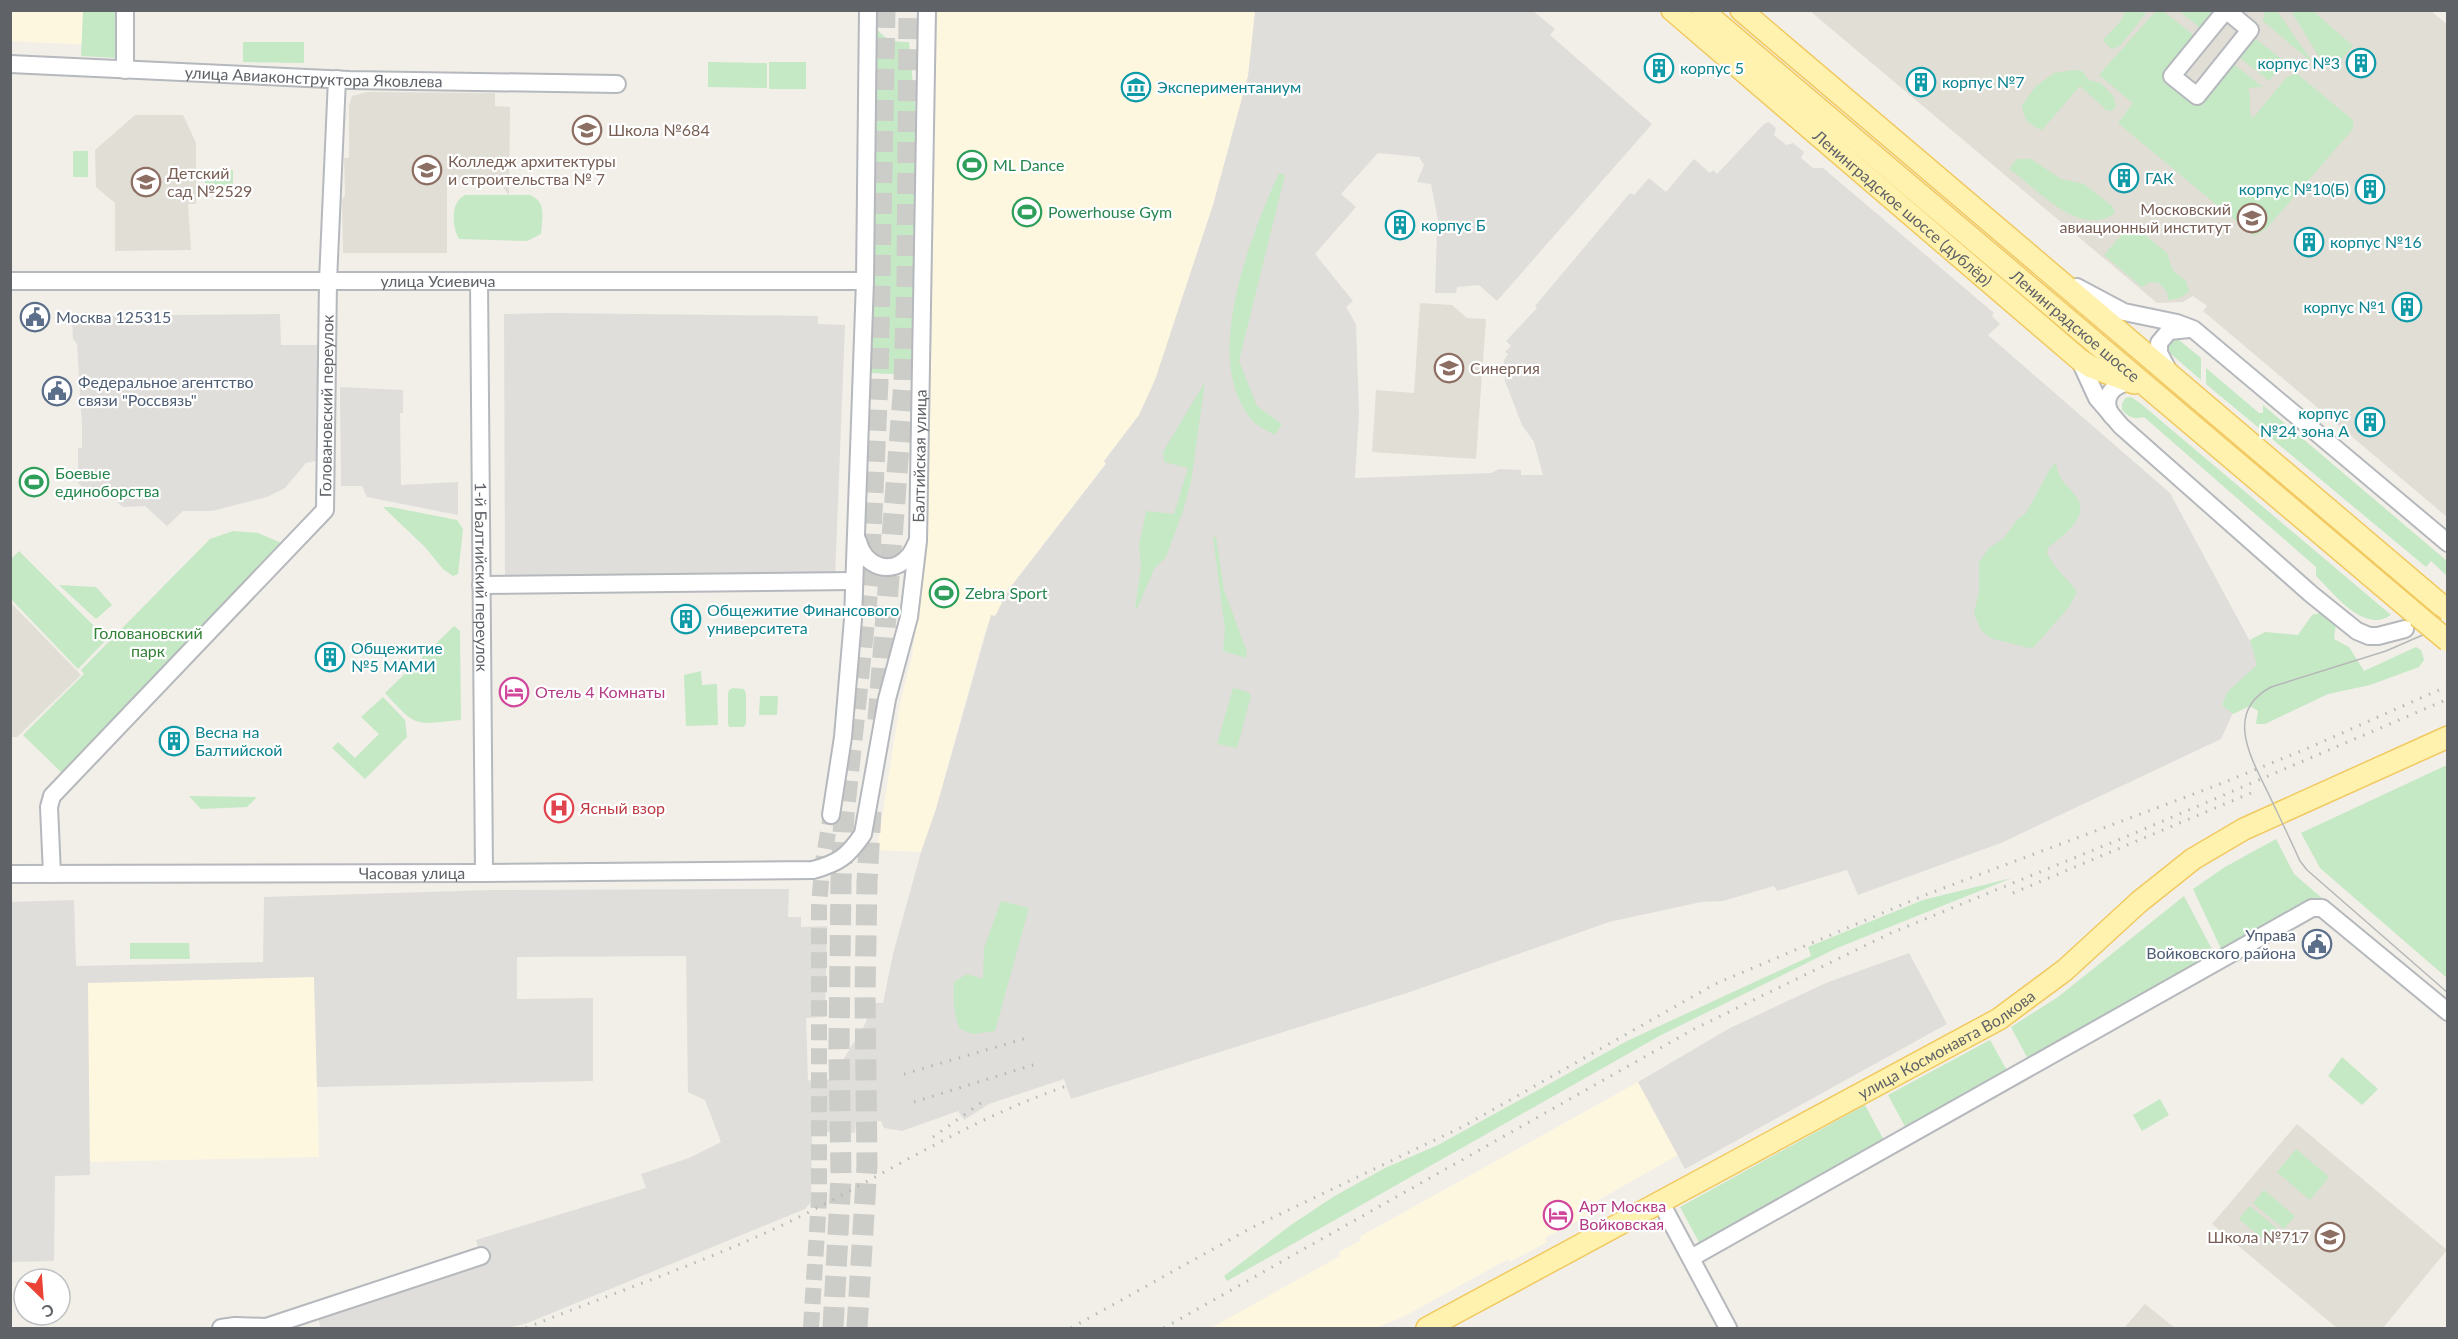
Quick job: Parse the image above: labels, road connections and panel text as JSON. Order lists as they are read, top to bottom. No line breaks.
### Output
{"streets":{"main road":["Ленинградское шоссе (дублёр)","Ленинградское шоссе","улица Космонавта Волкова"],"street":["улица Авиаконструктора Яковлева","улица Усиевича","Головановский переулок","Балтийская улица","1-й Балтийский переулок","Часовая улица"]},"crossings":[["улица Авиаконструктора Яковлева","Головановский переулок"],["Ленинградское шоссе (дублёр)","Ленинградское шоссе"],["улица Усиевича","Головановский переулок"],["улица Усиевича","1-й Балтийский переулок"],["Головановский переулок","Часовая улица"],["Балтийская улица","Часовая улица"],["1-й Балтийский переулок","Часовая улица"]],"parks":["Головановский парк"],"places":{"building":["корпус №3","корпус 5","корпус №7","ГАК","корпус №10(Б)","корпус Б","корпус №16","корпус №1","корпус №24 зона А","Общежитие Финансового университета","Общежитие №5 МАМИ","Весна на Балтийской"],"museum":["Экспериментаниум"],"school or university":["Школа №684","Колледж архитектуры и строительства № 7","Детский сад №2529","Московский авиационный институт","Синергия","Школа №717"],"sports":["ML Dance","Powerhouse Gym","Боевые единоборства","Zebra Sport"],"public building":["Москва 125315","Федеральное агентство связи \"Россвязь\"","Управа Войковского района"],"hotel":["Отель 4 Комнаты","Арт Москва Войковская"],"hospital":["Ясный взор"]},"north":"bottom right"}
